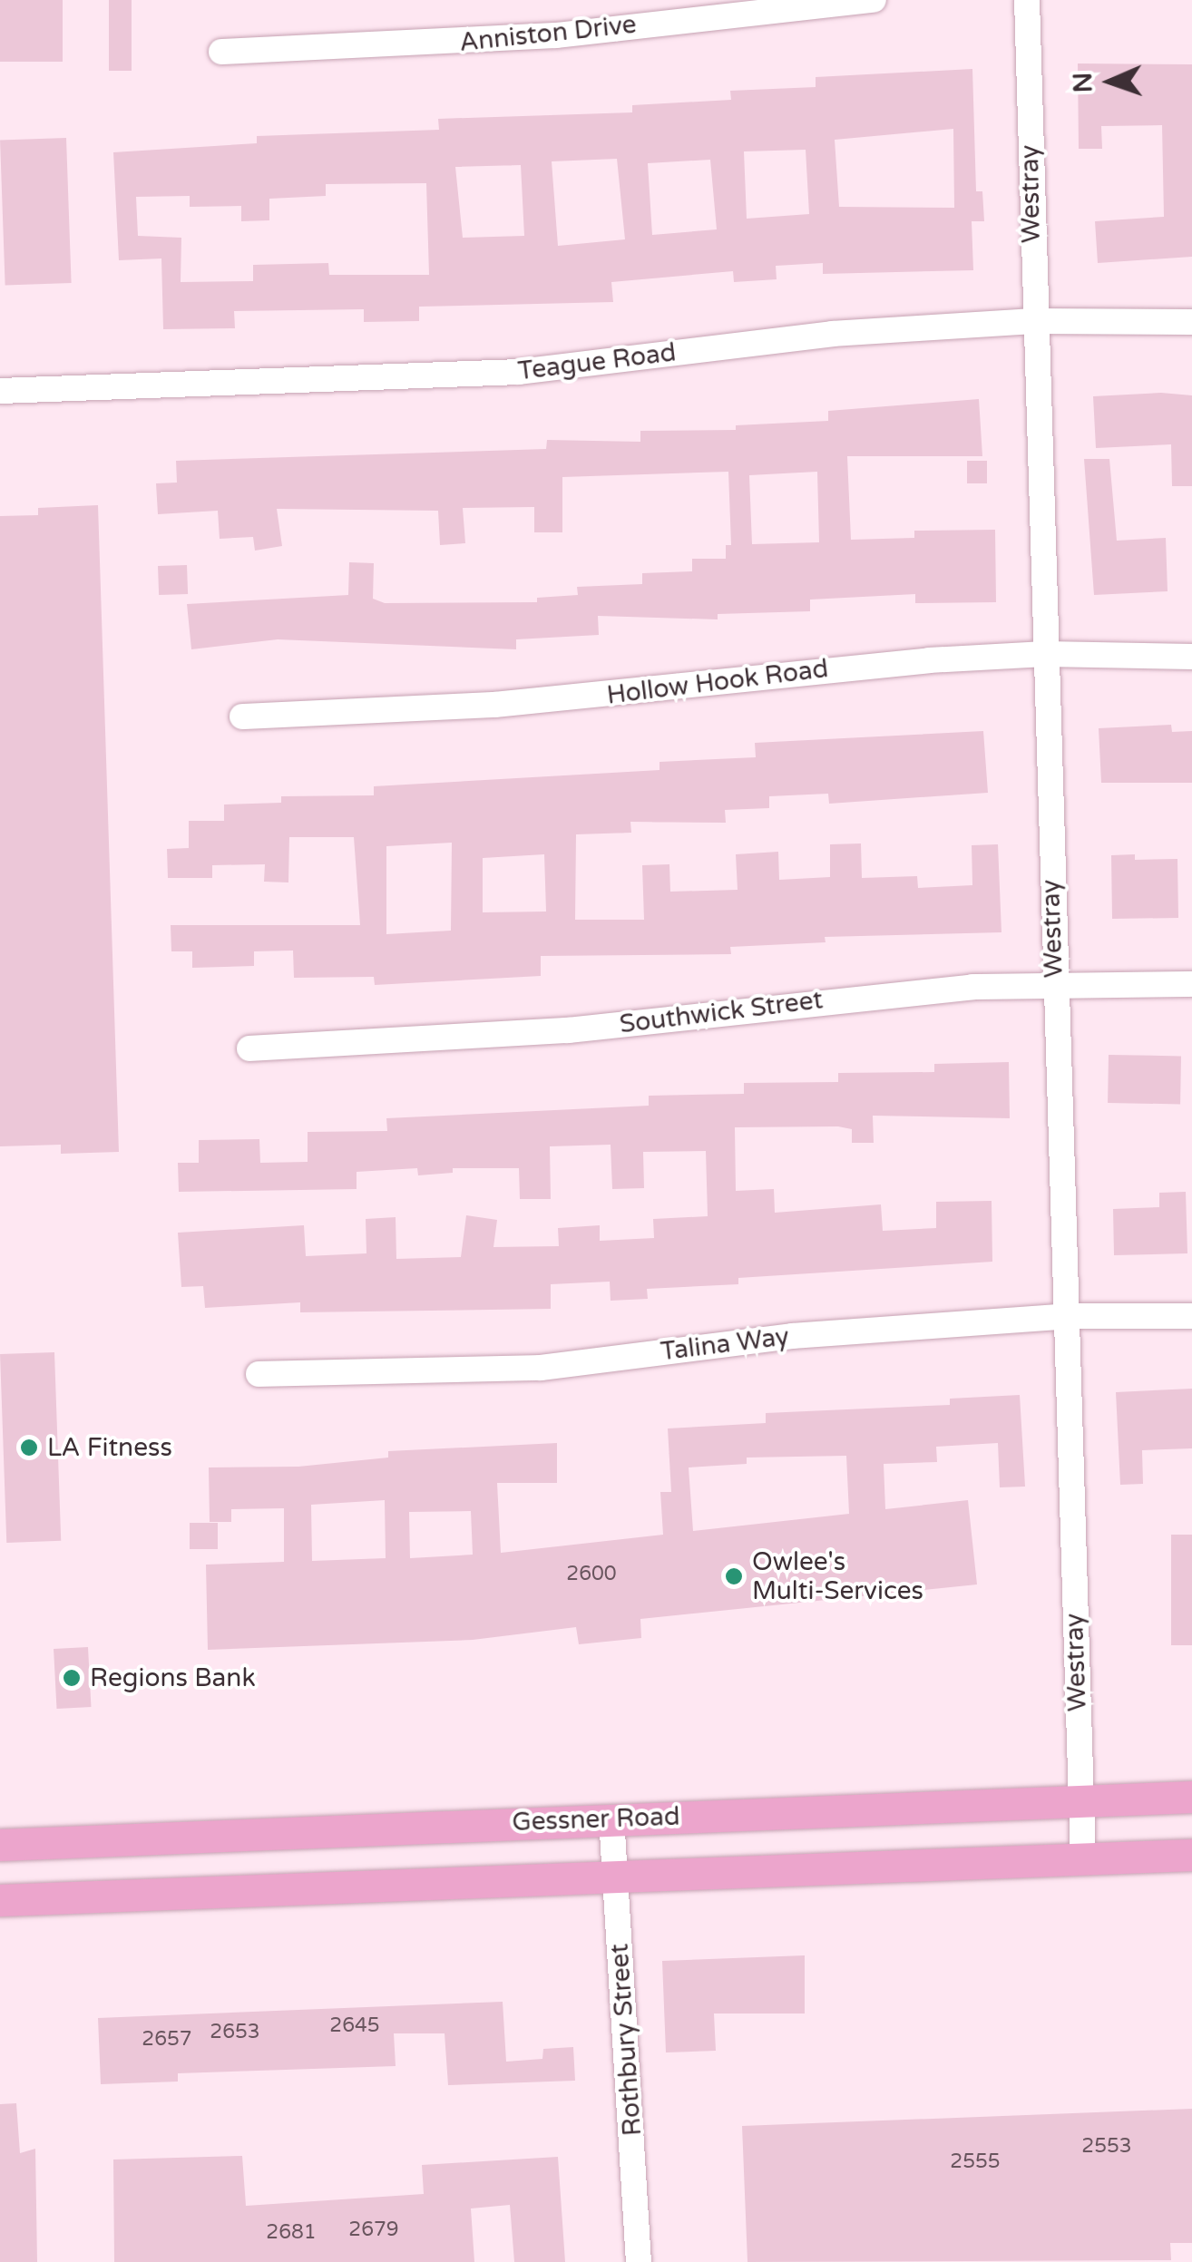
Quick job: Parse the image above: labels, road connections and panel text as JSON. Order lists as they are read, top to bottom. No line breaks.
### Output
{"streets":{"main road":["Gessner Road"],"street":["Anniston Drive","Westray","Teague Road","Hollow Hook Road","Southwick Street","Talina Way","Rothbury Street"]},"crossings":[["Westray","Teague Road"],["Westray","Hollow Hook Road"],["Westray","Southwick Street"],["Westray","Talina Way"],["Westray","Gessner Road"],["Gessner Road","Rothbury Street"]],"places":["LA Fitness","Owlee's Multi-Services","Regions Bank"],"house_numbers":["2600","2645","2653","2657","2553","2555","2679","2681"],"north":"left"}
